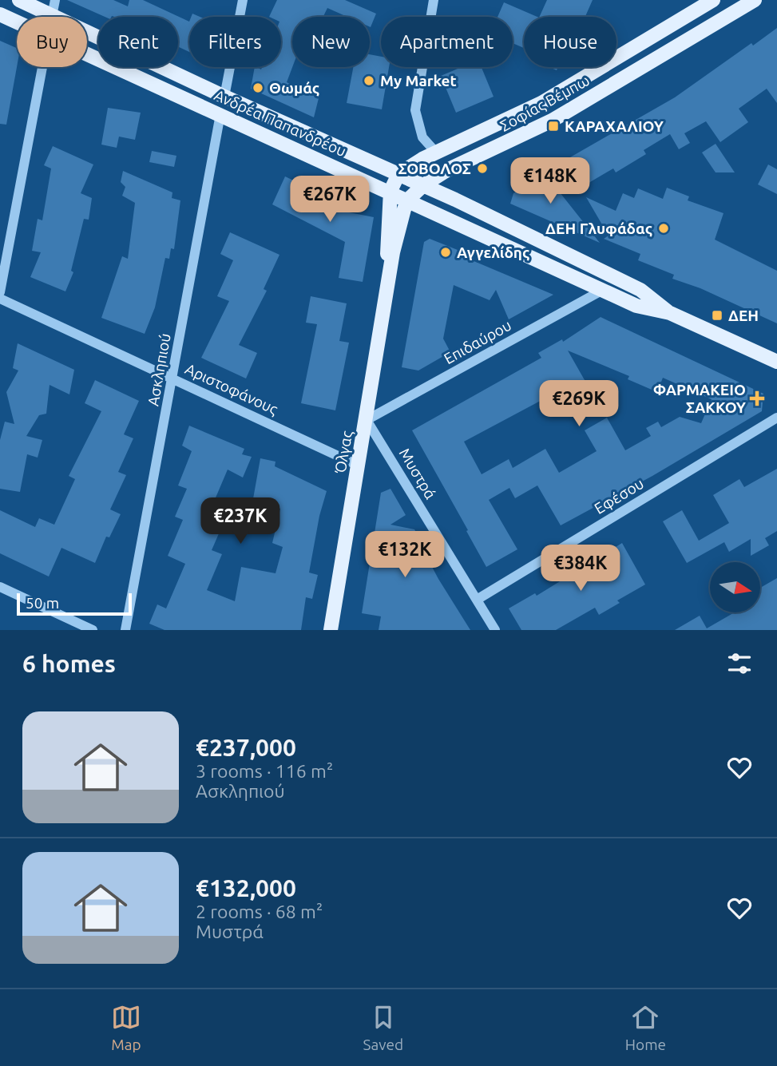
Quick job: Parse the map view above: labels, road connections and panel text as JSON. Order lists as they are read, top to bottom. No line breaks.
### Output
{"streets":{"main road":["Σοφίας Βέμπω","Ανδρέα Παπανδρέου","Όλγας"],"street":["Επιδαύρου","Ασκληπιού","Αριστοφάνους","Μυστρά","Εφέσου"]},"crossings":[["Σοφίας Βέμπω","Ανδρέα Παπανδρέου"],["Σοφίας Βέμπω","Όλγας"],["Ανδρέα Παπανδρέου","Επιδαύρου"],["Ανδρέα Παπανδρέου","Ασκληπιού"],["Ανδρέα Παπανδρέου","Όλγας"],["Επιδαύρου","Όλγας"],["Επιδαύρου","Μυστρά"],["Ασκληπιού","Αριστοφάνους"],["Αριστοφάνους","Όλγας"],["Όλγας","Μυστρά"],["Μυστρά","Εφέσου"]],"places":{"other":["My Market","Θωμάς","ΣΟΒΟΛΟΣ","ΔΕΗ Γλυφάδας","Αγγελίδης"],"transit":["ΚΑΡΑΧΑΛΙΟΥ","ΔΕΗ"],"health":["ΦΑΡΜΑΚΕΙΟ ΣΑΚΚΟΥ"]},"scale_bar":"50 m","north":"right","page":{"chip":["Buy","Rent","Filters","New","Apartment","House"],"price":["€148K","€267K","€269K","€237K","€132K","€384K"],"scale":"50 m","heading":"6 homes","list":[{"name":"€237,000","note":"3 rooms · 116 m² · Ασκληπιού"},{"name":"€132,000","note":"2 rooms · 68 m² · Μυστρά"}],"tabs":["Map","Saved","Home"]}}
